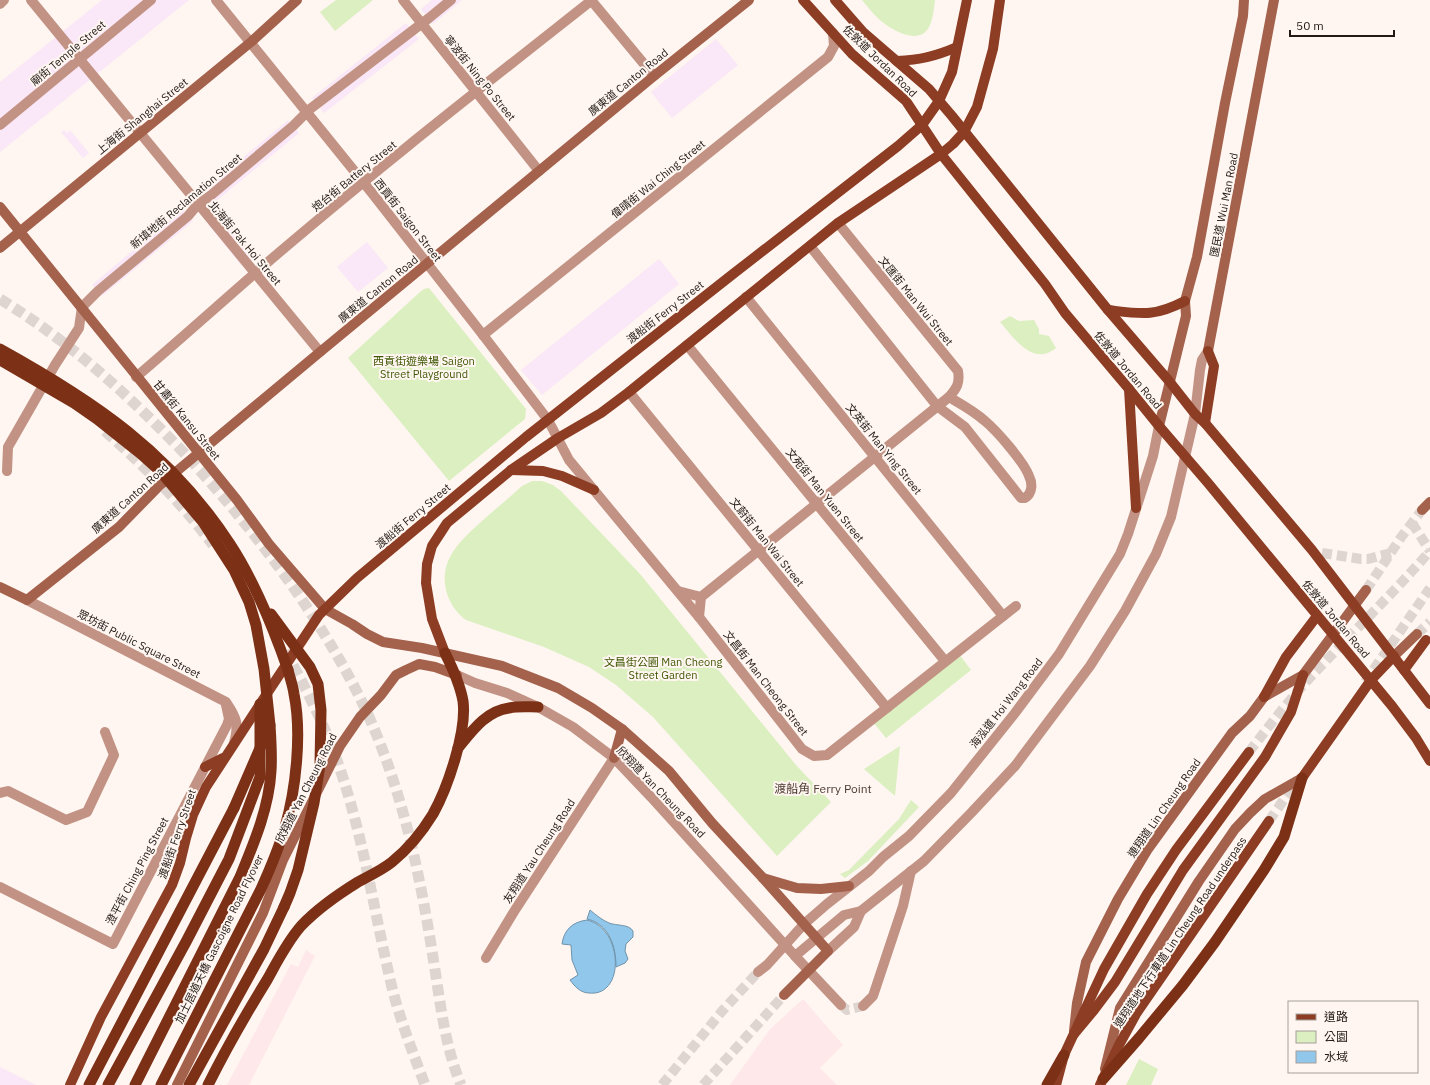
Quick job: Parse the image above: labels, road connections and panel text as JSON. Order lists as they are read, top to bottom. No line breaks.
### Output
{"streets":{"highway":["加士居道天橋 Gascoigne Road Flyover"],"main road":["佐敦道 Jordan Road","廣東道 Canton Road","上海街 Shanghai Street","匯民道 Wui Man Road","渡船街 Ferry Street","甘肅街 Kansu Street","眾坊街 Public Square Street","海泓道 Hoi Wang Road","欣翔道 Yan Cheung Road","連翔道 Lin Cheung Road","連翔道地下行車道 Lin Cheung Road underpass"],"street":["廟街 Temple Street","寧波街 Ning Po Street","炮台街 Battery Street","偉晴街 Wai Ching Street","新填地街 Reclamation Street","西貢街 Saigon Street","北海街 Pak Hoi Street","文匯街 Man Wui Street","文英街 Man Ying Street","文苑街 Man Yuen Street","文蔚街 Man Wai Street","文昌街 Man Cheong Street","友翔道 Yau Cheung Road","澄平街 Ching Ping Street"]},"crossings":[["廟街 Temple Street","北海街 Pak Hoi Street"],["佐敦道 Jordan Road","偉晴街 Wai Ching Street"],["佐敦道 Jordan Road","匯民道 Wui Man Road"],["佐敦道 Jordan Road","渡船街 Ferry Street"],["佐敦道 Jordan Road","海泓道 Hoi Wang Road"],["佐敦道 Jordan Road","連翔道 Lin Cheung Road"],["寧波街 Ning Po Street","廣東道 Canton Road"],["寧波街 Ning Po Street","炮台街 Battery Street"],["寧波街 Ning Po Street","新填地街 Reclamation Street"],["廣東道 Canton Road","西貢街 Saigon Street"],["廣東道 Canton Road","北海街 Pak Hoi Street"],["廣東道 Canton Road","甘肅街 Kansu Street"],["廣東道 Canton Road","眾坊街 Public Square Street"],["上海街 Shanghai Street","西貢街 Saigon Street"],["上海街 Shanghai Street","北海街 Pak Hoi Street"],["上海街 Shanghai Street","甘肅街 Kansu Street"],["炮台街 Battery Street","西貢街 Saigon Street"],["炮台街 Battery Street","北海街 Pak Hoi Street"],["炮台街 Battery Street","甘肅街 Kansu Street"],["偉晴街 Wai Ching Street","西貢街 Saigon Street"],["新填地街 Reclamation Street","西貢街 Saigon Street"],["新填地街 Reclamation Street","北海街 Pak Hoi Street"],["新填地街 Reclamation Street","甘肅街 Kansu Street"],["匯民道 Wui Man Road","海泓道 Hoi Wang Road"],["西貢街 Saigon Street","渡船街 Ferry Street"],["西貢街 Saigon Street","文昌街 Man Cheong Street"],["文匯街 Man Wui Street","文英街 Man Ying Street"],["文匯街 Man Wui Street","文苑街 Man Yuen Street"],["文匯街 Man Wui Street","文蔚街 Man Wai Street"],["渡船街 Ferry Street","甘肅街 Kansu Street"],["渡船街 Ferry Street","文昌街 Man Cheong Street"],["甘肅街 Kansu Street","欣翔道 Yan Cheung Road"],["文英街 Man Ying Street","文昌街 Man Cheong Street"],["文苑街 Man Yuen Street","文昌街 Man Cheong Street"],["文蔚街 Man Wai Street","文昌街 Man Cheong Street"],["眾坊街 Public Square Street","澄平街 Ching Ping Street"],["海泓道 Hoi Wang Road","欣翔道 Yan Cheung Road"],["欣翔道 Yan Cheung Road","友翔道 Yau Cheung Road"]],"districts":["渡船角 Ferry Point"],"parks":["西貢街遊樂場 Saigon Street Playground","文昌街公園 Man Cheong Street Garden"],"legend":["道路","公園","水域"],"scale_bar":"50 m"}
